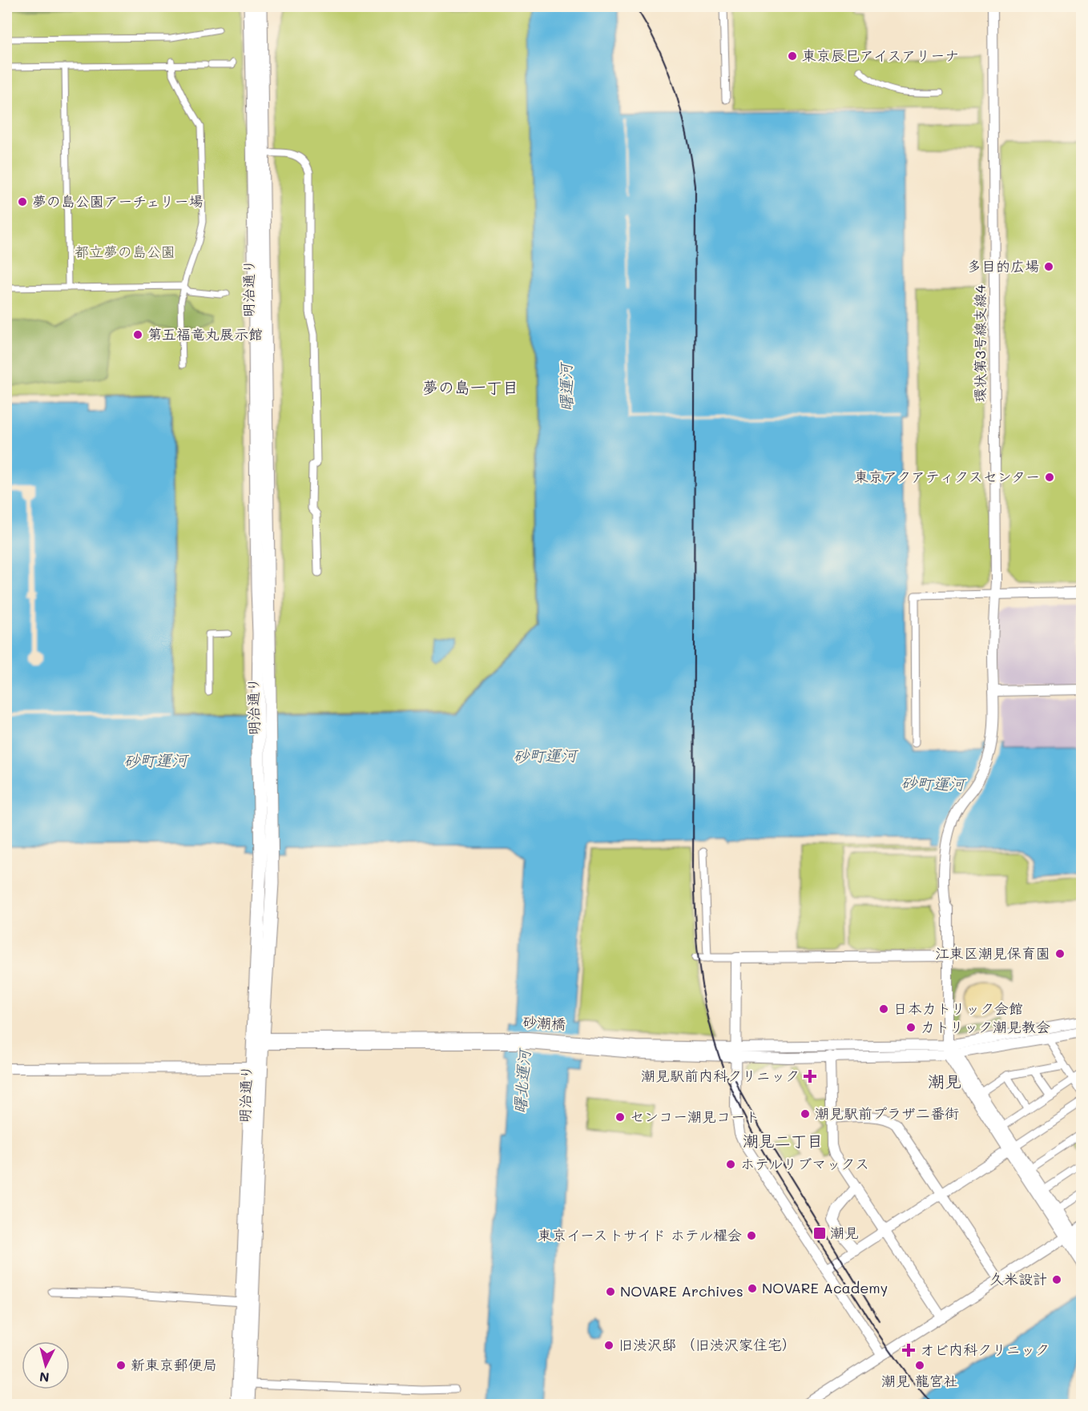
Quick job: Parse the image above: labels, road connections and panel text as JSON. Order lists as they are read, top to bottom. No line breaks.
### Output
{"streets":{"main road":["明治通り"],"street":["環状第3号線支線4","砂潮橋"]},"crossings":[["明治通り","砂潮橋"]],"districts":["夢の島一丁目","潮見","潮見二丁目"],"water":["曙運河","砂町運河","曙北運河"],"parks":["都立夢の島公園"],"places":{"other":["東京辰巳アイスアリーナ","夢の島公園アーチェリー場","多目的広場","第五福竜丸展示館","東京アクアティクスセンター","江東区潮見保育園","日本カトリック会館","カトリック潮見教会","潮見駅前プラザ二番街","センコー潮見コート","ホテルリブマックス","東京イーストサイド ホテル櫂会","久米設計","NOVARE Academy","NOVARE Archives","旧渋沢邸 （旧渋沢家住宅）","新東京郵便局","潮見 龍宮社"],"health":["潮見駅前内科クリニック","オビ内科クリニック"],"transit":["潮見"]},"north":"bottom"}
